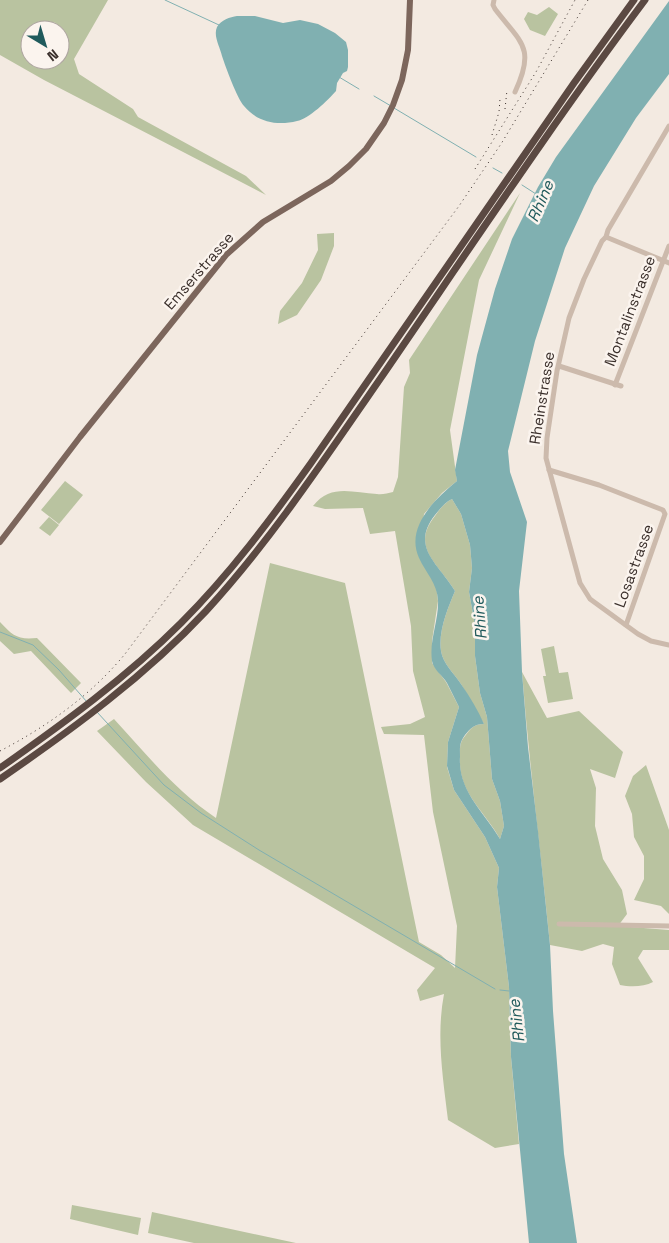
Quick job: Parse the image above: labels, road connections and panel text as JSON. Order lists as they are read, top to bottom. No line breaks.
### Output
{"streets":{"main road":["Emserstrasse"],"street":["Montalinstrasse","Rheinstrasse","Losastrasse"]},"crossings":[["Montalinstrasse","Rheinstrasse"],["Rheinstrasse","Losastrasse"]],"water":["Rhine"],"north":"bottom right"}
